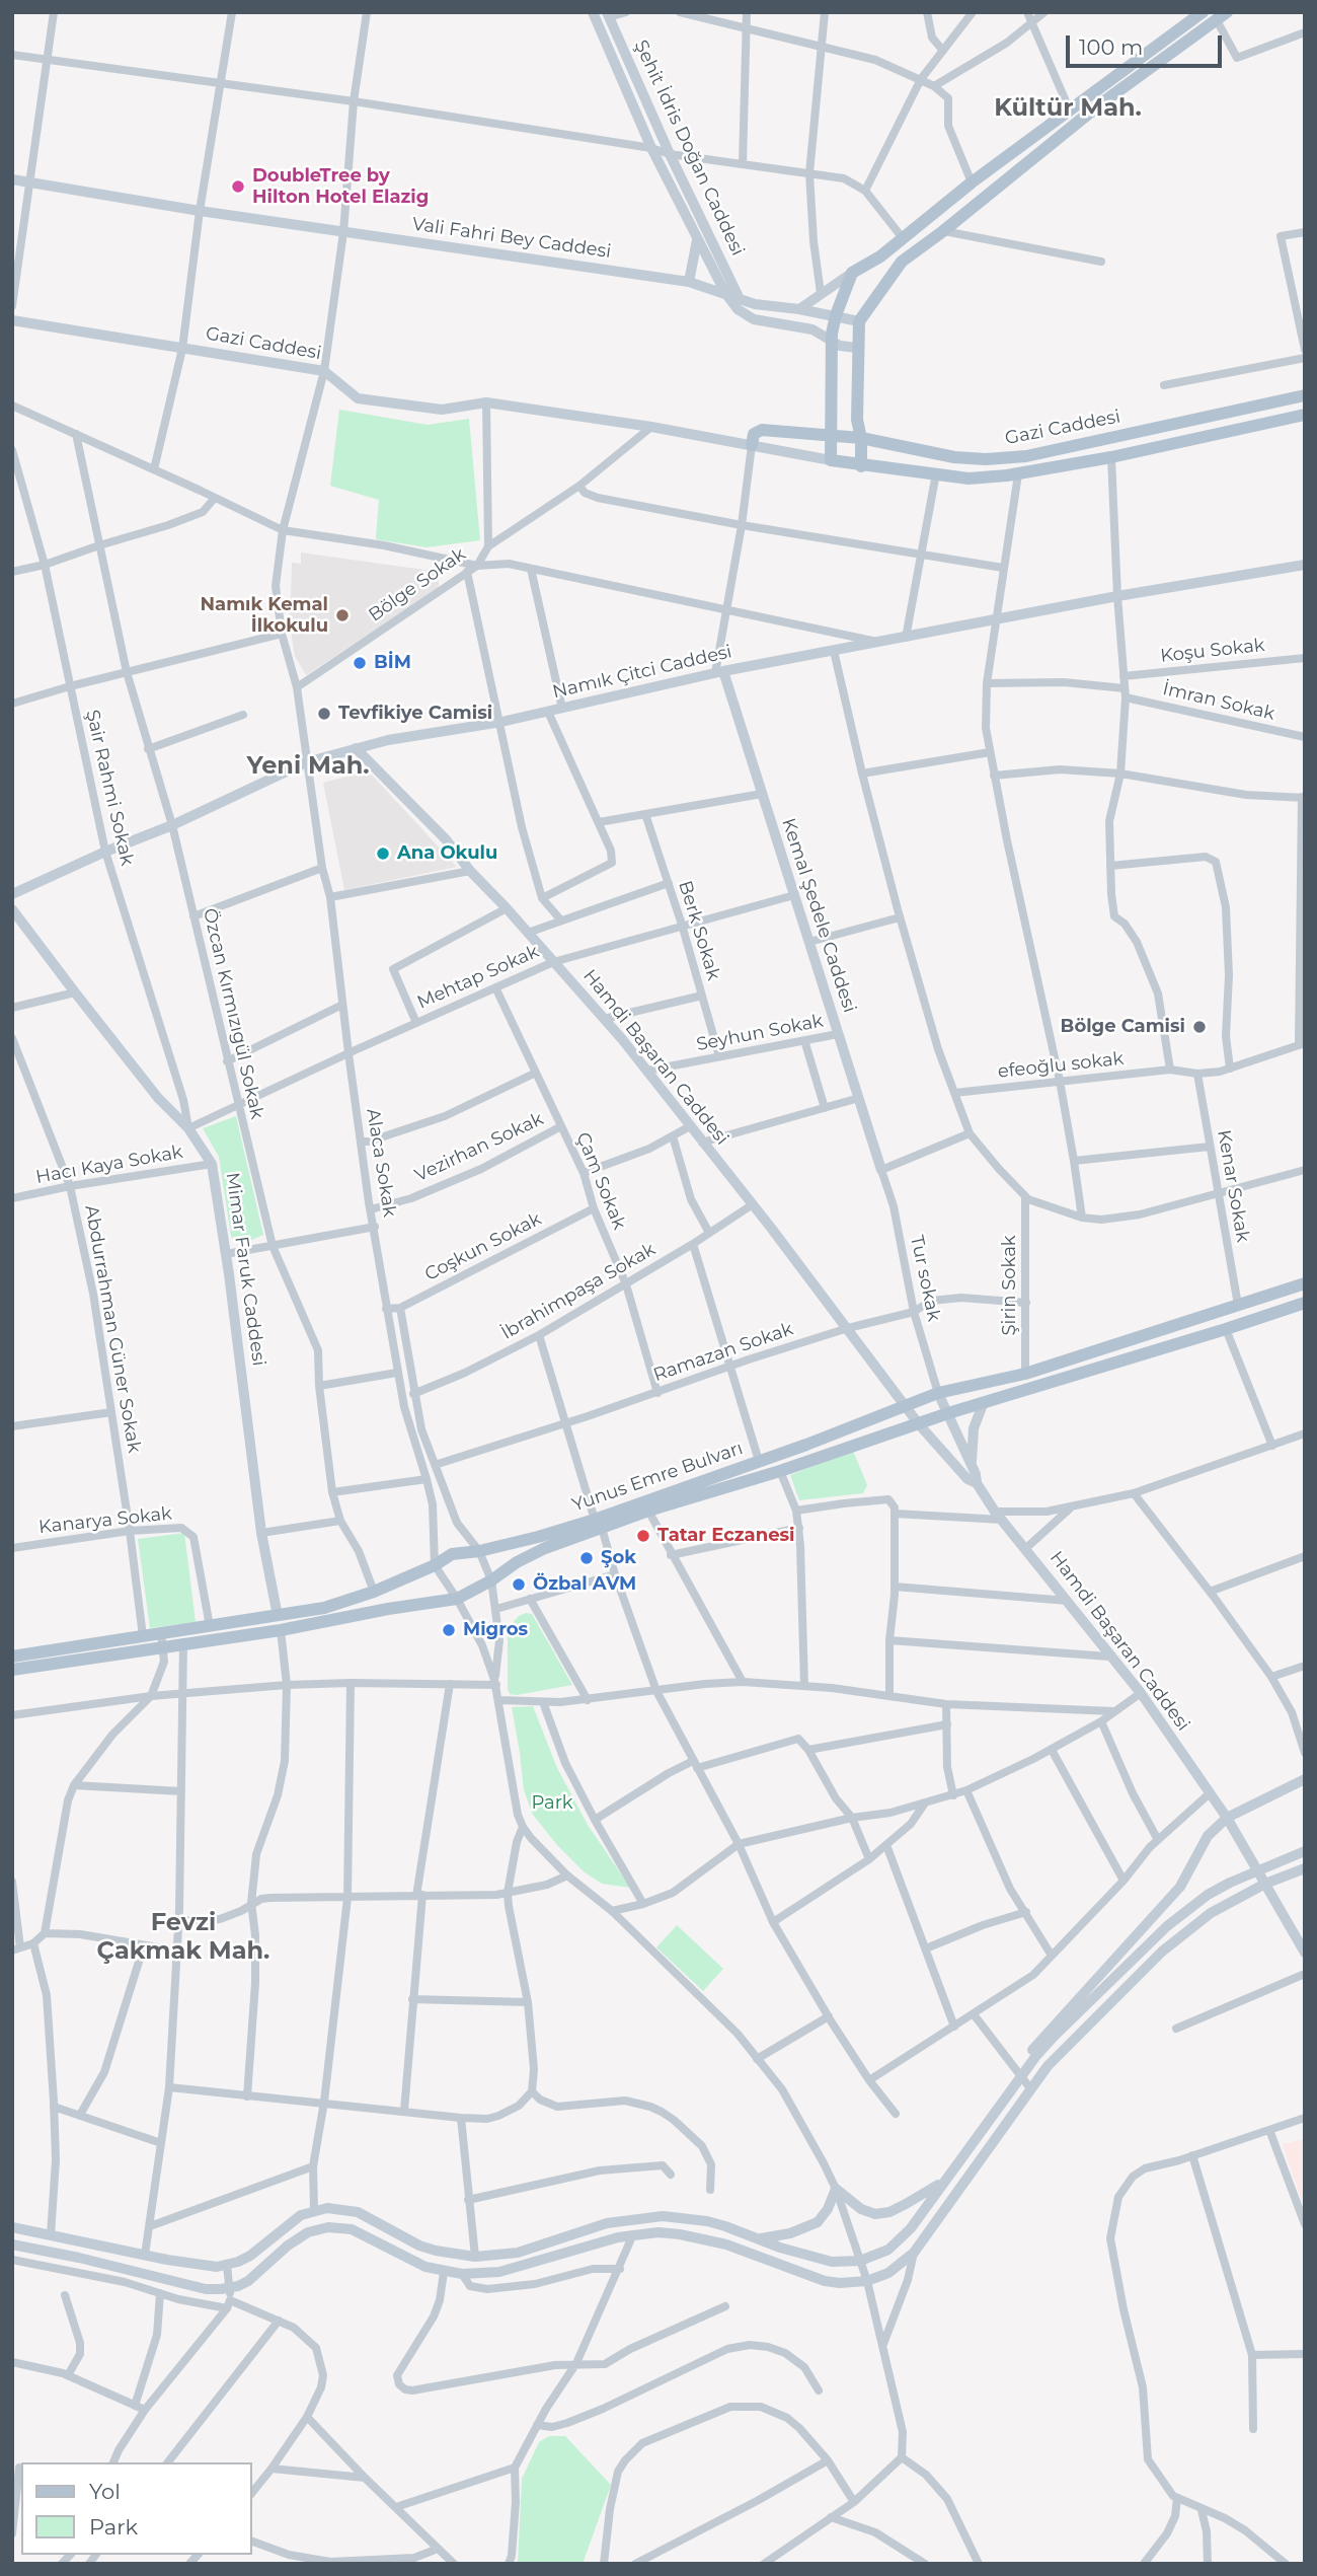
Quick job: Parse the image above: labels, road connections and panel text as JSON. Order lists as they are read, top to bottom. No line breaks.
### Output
{"streets":{"main road":["Şehit İdris Doğan Caddesi","Vali Fahri Bey Caddesi","Gazi Caddesi","Namık Çitci Caddesi","Kemal Şedele Caddesi","Hamdi Başaran Caddesi","Mimar Faruk Caddesi","Yunus Emre Bulvarı"],"street":["Bölge Sokak","Koşu Sokak","İmran Sokak","Şair Rahmi Sokak","Berk Sokak","Mehtap Sokak","Özcan Kırmızıgül Sokak","Seyhun Sokak","efeoğlu sokak","Vezirhan Sokak","Alaca Sokak","Hacı Kaya Sokak","Çam Sokak","Kenar Sokak","Coşkun Sokak","Tur sokak","Şirin Sokak","İbrahimpaşa Sokak","Abdurrahman Güner Sokak","Ramazan Sokak","Kanarya Sokak"]},"crossings":[["Şehit İdris Doğan Caddesi","Vali Fahri Bey Caddesi"],["Vali Fahri Bey Caddesi","Alaca Sokak"],["Gazi Caddesi","Bölge Sokak"],["Gazi Caddesi","Alaca Sokak"],["Bölge Sokak","Alaca Sokak"],["Namık Çitci Caddesi","Şair Rahmi Sokak"],["Namık Çitci Caddesi","Kemal Şedele Caddesi"],["Namık Çitci Caddesi","Özcan Kırmızıgül Sokak"],["Namık Çitci Caddesi","Hamdi Başaran Caddesi"],["Namık Çitci Caddesi","Alaca Sokak"],["Şair Rahmi Sokak","Mehtap Sokak"],["Şair Rahmi Sokak","Mimar Faruk Caddesi"],["Kemal Şedele Caddesi","Mehtap Sokak"],["Kemal Şedele Caddesi","Seyhun Sokak"],["Kemal Şedele Caddesi","Tur sokak"],["Berk Sokak","Mehtap Sokak"],["Berk Sokak","Seyhun Sokak"],["Mehtap Sokak","Özcan Kırmızıgül Sokak"],["Mehtap Sokak","Hamdi Başaran Caddesi"],["Mehtap Sokak","Alaca Sokak"],["Mehtap Sokak","Çam Sokak"],["Mehtap Sokak","Mimar Faruk Caddesi"],["Özcan Kırmızıgül Sokak","Yunus Emre Bulvarı"],["Seyhun Sokak","Hamdi Başaran Caddesi"],["Hamdi Başaran Caddesi","Tur sokak"],["Hamdi Başaran Caddesi","İbrahimpaşa Sokak"],["Hamdi Başaran Caddesi","Ramazan Sokak"],["Hamdi Başaran Caddesi","Yunus Emre Bulvarı"],["Vezirhan Sokak","Alaca Sokak"],["Vezirhan Sokak","Çam Sokak"],["Alaca Sokak","Coşkun Sokak"],["Alaca Sokak","Yunus Emre Bulvarı"],["Hacı Kaya Sokak","Mimar Faruk Caddesi"],["Hacı Kaya Sokak","Abdurrahman Güner Sokak"],["Çam Sokak","Coşkun Sokak"],["Çam Sokak","İbrahimpaşa Sokak"],["Çam Sokak","Ramazan Sokak"],["Kenar Sokak","Yunus Emre Bulvarı"],["Mimar Faruk Caddesi","Yunus Emre Bulvarı"],["Tur sokak","Ramazan Sokak"],["Tur sokak","Yunus Emre Bulvarı"],["Şirin Sokak","Ramazan Sokak"],["Şirin Sokak","Yunus Emre Bulvarı"],["Abdurrahman Güner Sokak","Yunus Emre Bulvarı"],["Abdurrahman Güner Sokak","Kanarya Sokak"],["Yunus Emre Bulvarı","Kanarya Sokak"]],"districts":["Kültür Mah.","Yeni Mah.","Fevzi Çakmak Mah."],"parks":["Park"],"places":["DoubleTree by Hilton Hotel Elazig","Namık Kemal İlkokulu","BİM","Tevfikiye Camisi","Ana Okulu","Bölge Camisi","Tatar Eczanesi","Şok","Özbal AVM","Migros"],"legend":["Yol","Park"],"scale_bar":"100 m"}
